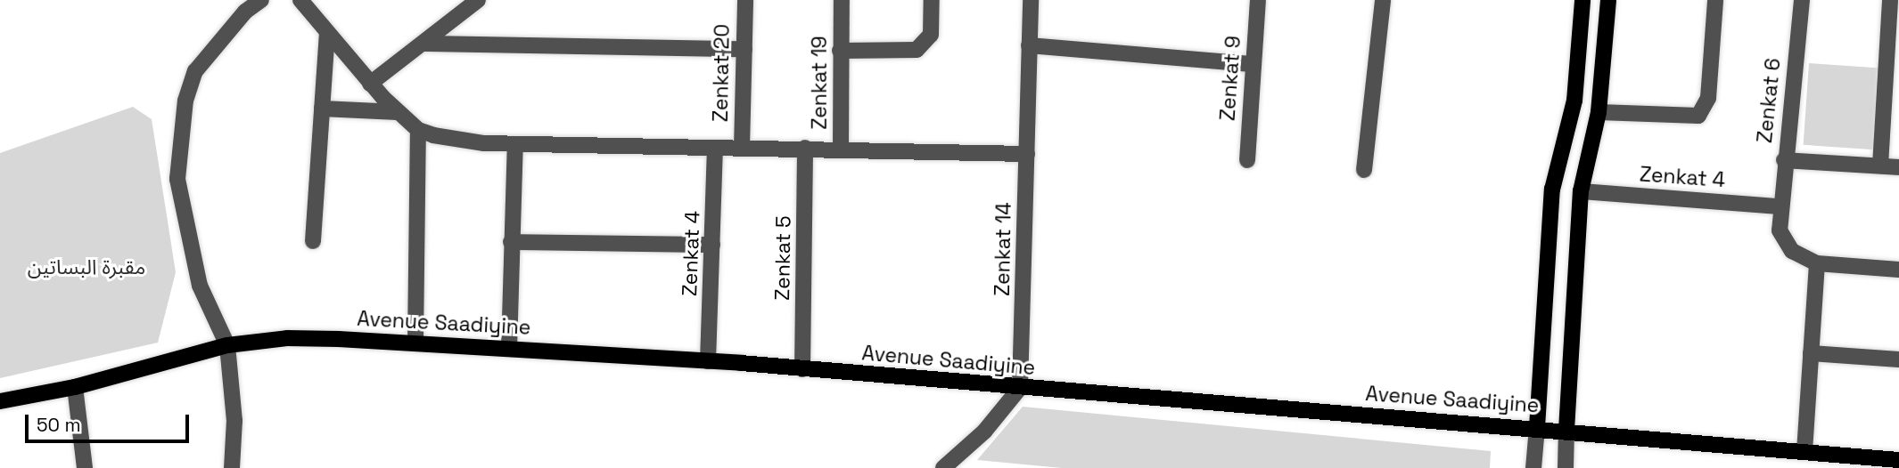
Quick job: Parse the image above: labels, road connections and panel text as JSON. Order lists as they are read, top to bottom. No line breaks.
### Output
{"streets":{"main road":["Avenue Saadiyine"],"street":["Zenkat 20","Zenkat 9","Zenkat 19","Zenkat 6","Zenkat 4","Zenkat 14","Zenkat 5"]},"crossings":[["Zenkat 6","Zenkat 4"],["Zenkat 4","Avenue Saadiyine"],["Zenkat 14","Avenue Saadiyine"],["Zenkat 5","Avenue Saadiyine"]],"parks":["مقبرة البساتين"],"scale_bar":"50 m"}
